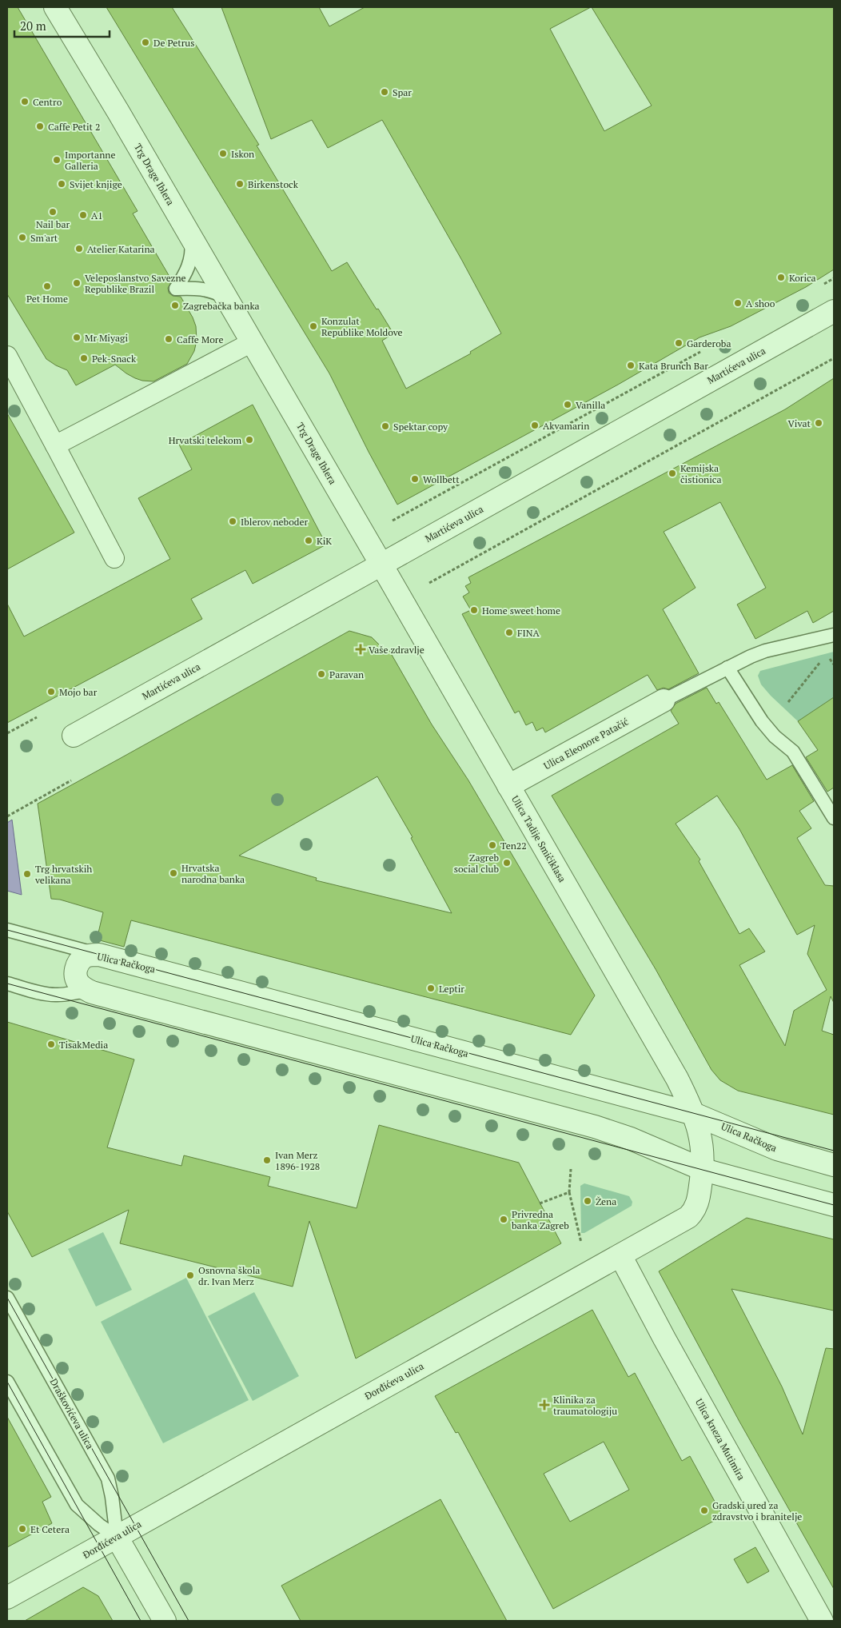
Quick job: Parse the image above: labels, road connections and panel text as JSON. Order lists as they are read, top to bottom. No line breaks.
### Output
{"streets":{"street":["Trg Drage Iblera","Martićeva ulica","Ulica Eleonore Patačić","Ulica Tadije Smičiklasa","Ulica Račkoga","Đorđićeva ulica","Draškovićeva ulica","Ulica kneza Mutimira"]},"crossings":[["Trg Drage Iblera","Martićeva ulica"],["Trg Drage Iblera","Ulica Tadije Smičiklasa"],["Martićeva ulica","Ulica Tadije Smičiklasa"],["Ulica Eleonore Patačić","Ulica Tadije Smičiklasa"],["Ulica Tadije Smičiklasa","Ulica Račkoga"],["Ulica Tadije Smičiklasa","Đorđićeva ulica"],["Ulica Račkoga","Đorđićeva ulica"],["Đorđićeva ulica","Draškovićeva ulica"],["Đorđićeva ulica","Ulica kneza Mutimira"]],"places":{"other":["De Petrus","Spar","Centro","Caffe Petit 2","Iskon","Importanne Galleria","Svijet knjige","Birkenstock","Nail bar","A1","Sm'art","Atelier Katarina","Korica","Veleposlanstvo Savezne Republike Brazil","Pet Home","A shoo","Zagrebačka banka","Konzulat Republike Moldove","Mr Miyagi","Caffe More","Garderoba","Pek-Snack","Kata Brunch Bar","Vanilla","Vivat","Akvamarin","Spektar copy","Hrvatski telekom","Kemijska čistionica","Wollbett","Iblerov neboder","KiK","Home sweet home","FINA","Paravan","Mojo bar","Ten22","Zagreb social club","Hrvatska narodna banka","Trg hrvatskih velikana","Leptir","TisakMedia","Ivan Merz 1896-1928","Žena","Privredna banka Zagreb","Osnovna škola dr. Ivan Merz","Gradski ured za zdravstvo i branitelje","Et Cetera"],"health":["Vaše zdravlje","Klinika za traumatologiju"]},"scale_bar":"20 m"}
